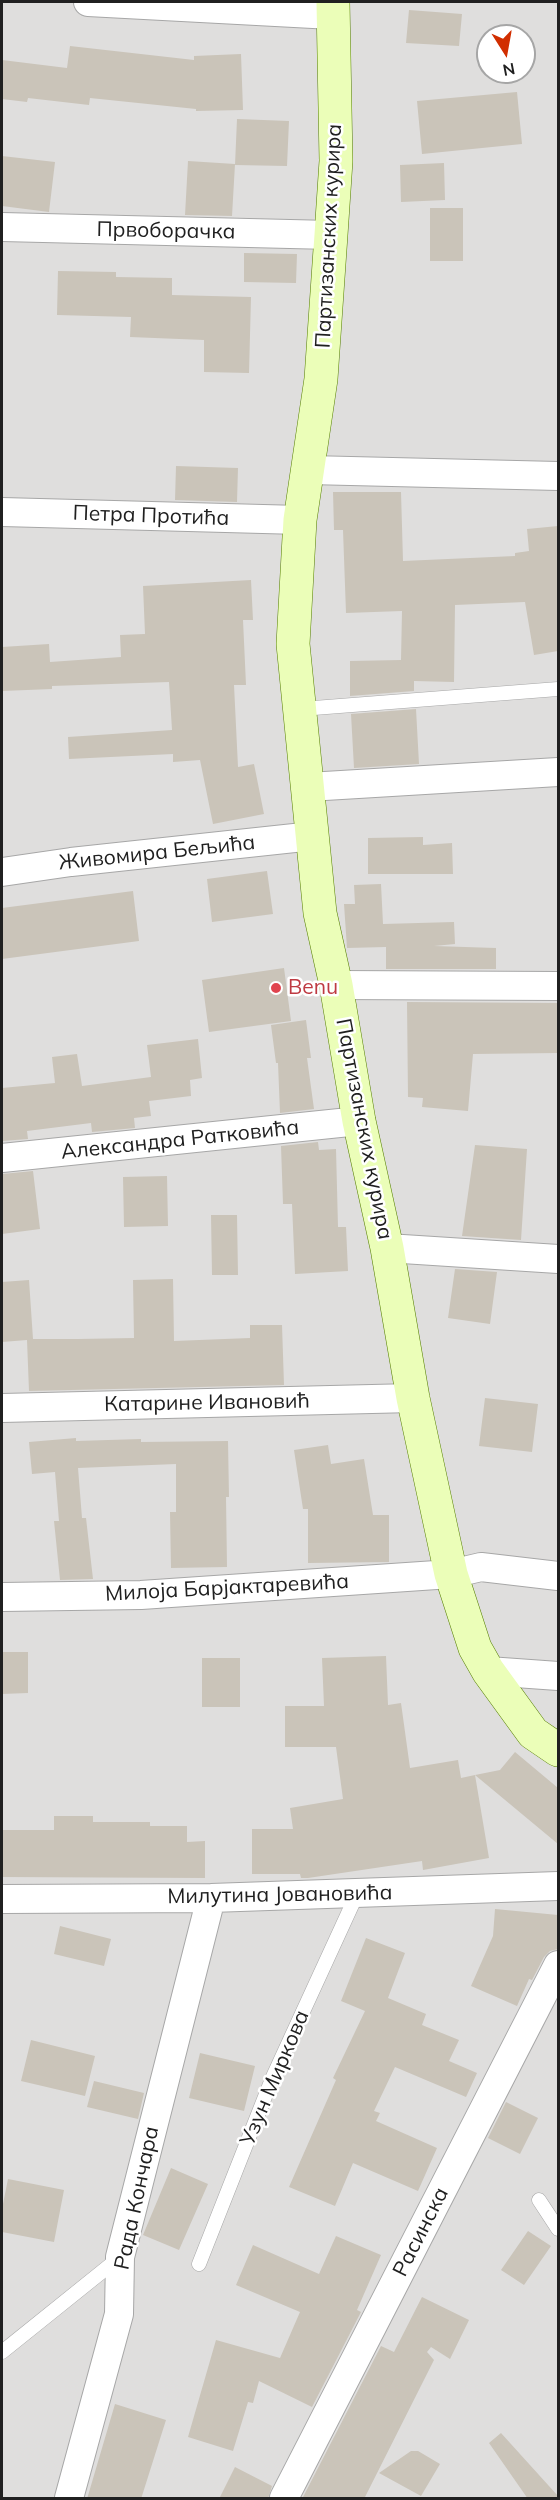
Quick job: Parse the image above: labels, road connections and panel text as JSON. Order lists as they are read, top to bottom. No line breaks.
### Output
{"streets":{"street":["Првоборачка","Партизанских курира","Петра Протића","Живомира Бељића","Александра Ратковића","Катарине Ивановић","Милоја Барјактаревића","Милутина Јовановића","Рада Кончара","Расинска"],"lane":["Узун Миркова"]},"crossings":[["Првоборачка","Партизанских курира"],["Партизанских курира","Петра Протића"],["Партизанских курира","Живомира Бељића"],["Партизанских курира","Александра Ратковића"],["Партизанских курира","Катарине Ивановић"],["Партизанских курира","Милоја Барјактаревића"],["Милутина Јовановића","Узун Миркова"],["Милутина Јовановића","Рада Кончара"]],"places":["Benu"],"north":"bottom"}
